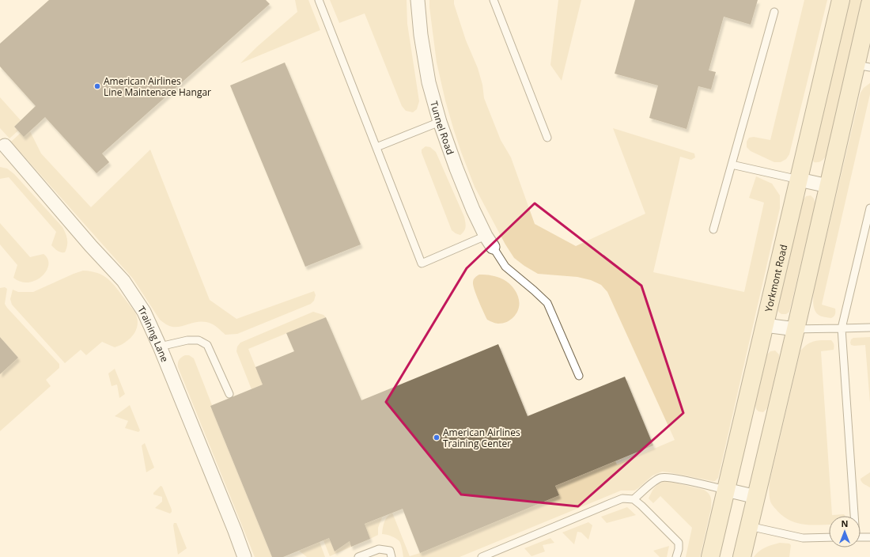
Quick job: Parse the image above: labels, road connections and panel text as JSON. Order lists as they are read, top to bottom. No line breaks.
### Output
{"streets":{"street":["Tunnel Road","Yorkmont Road","Training Lane"]},"places":["American Airlines Line Maintenace Hangar","American Airlines Training Center"],"north":"top"}
